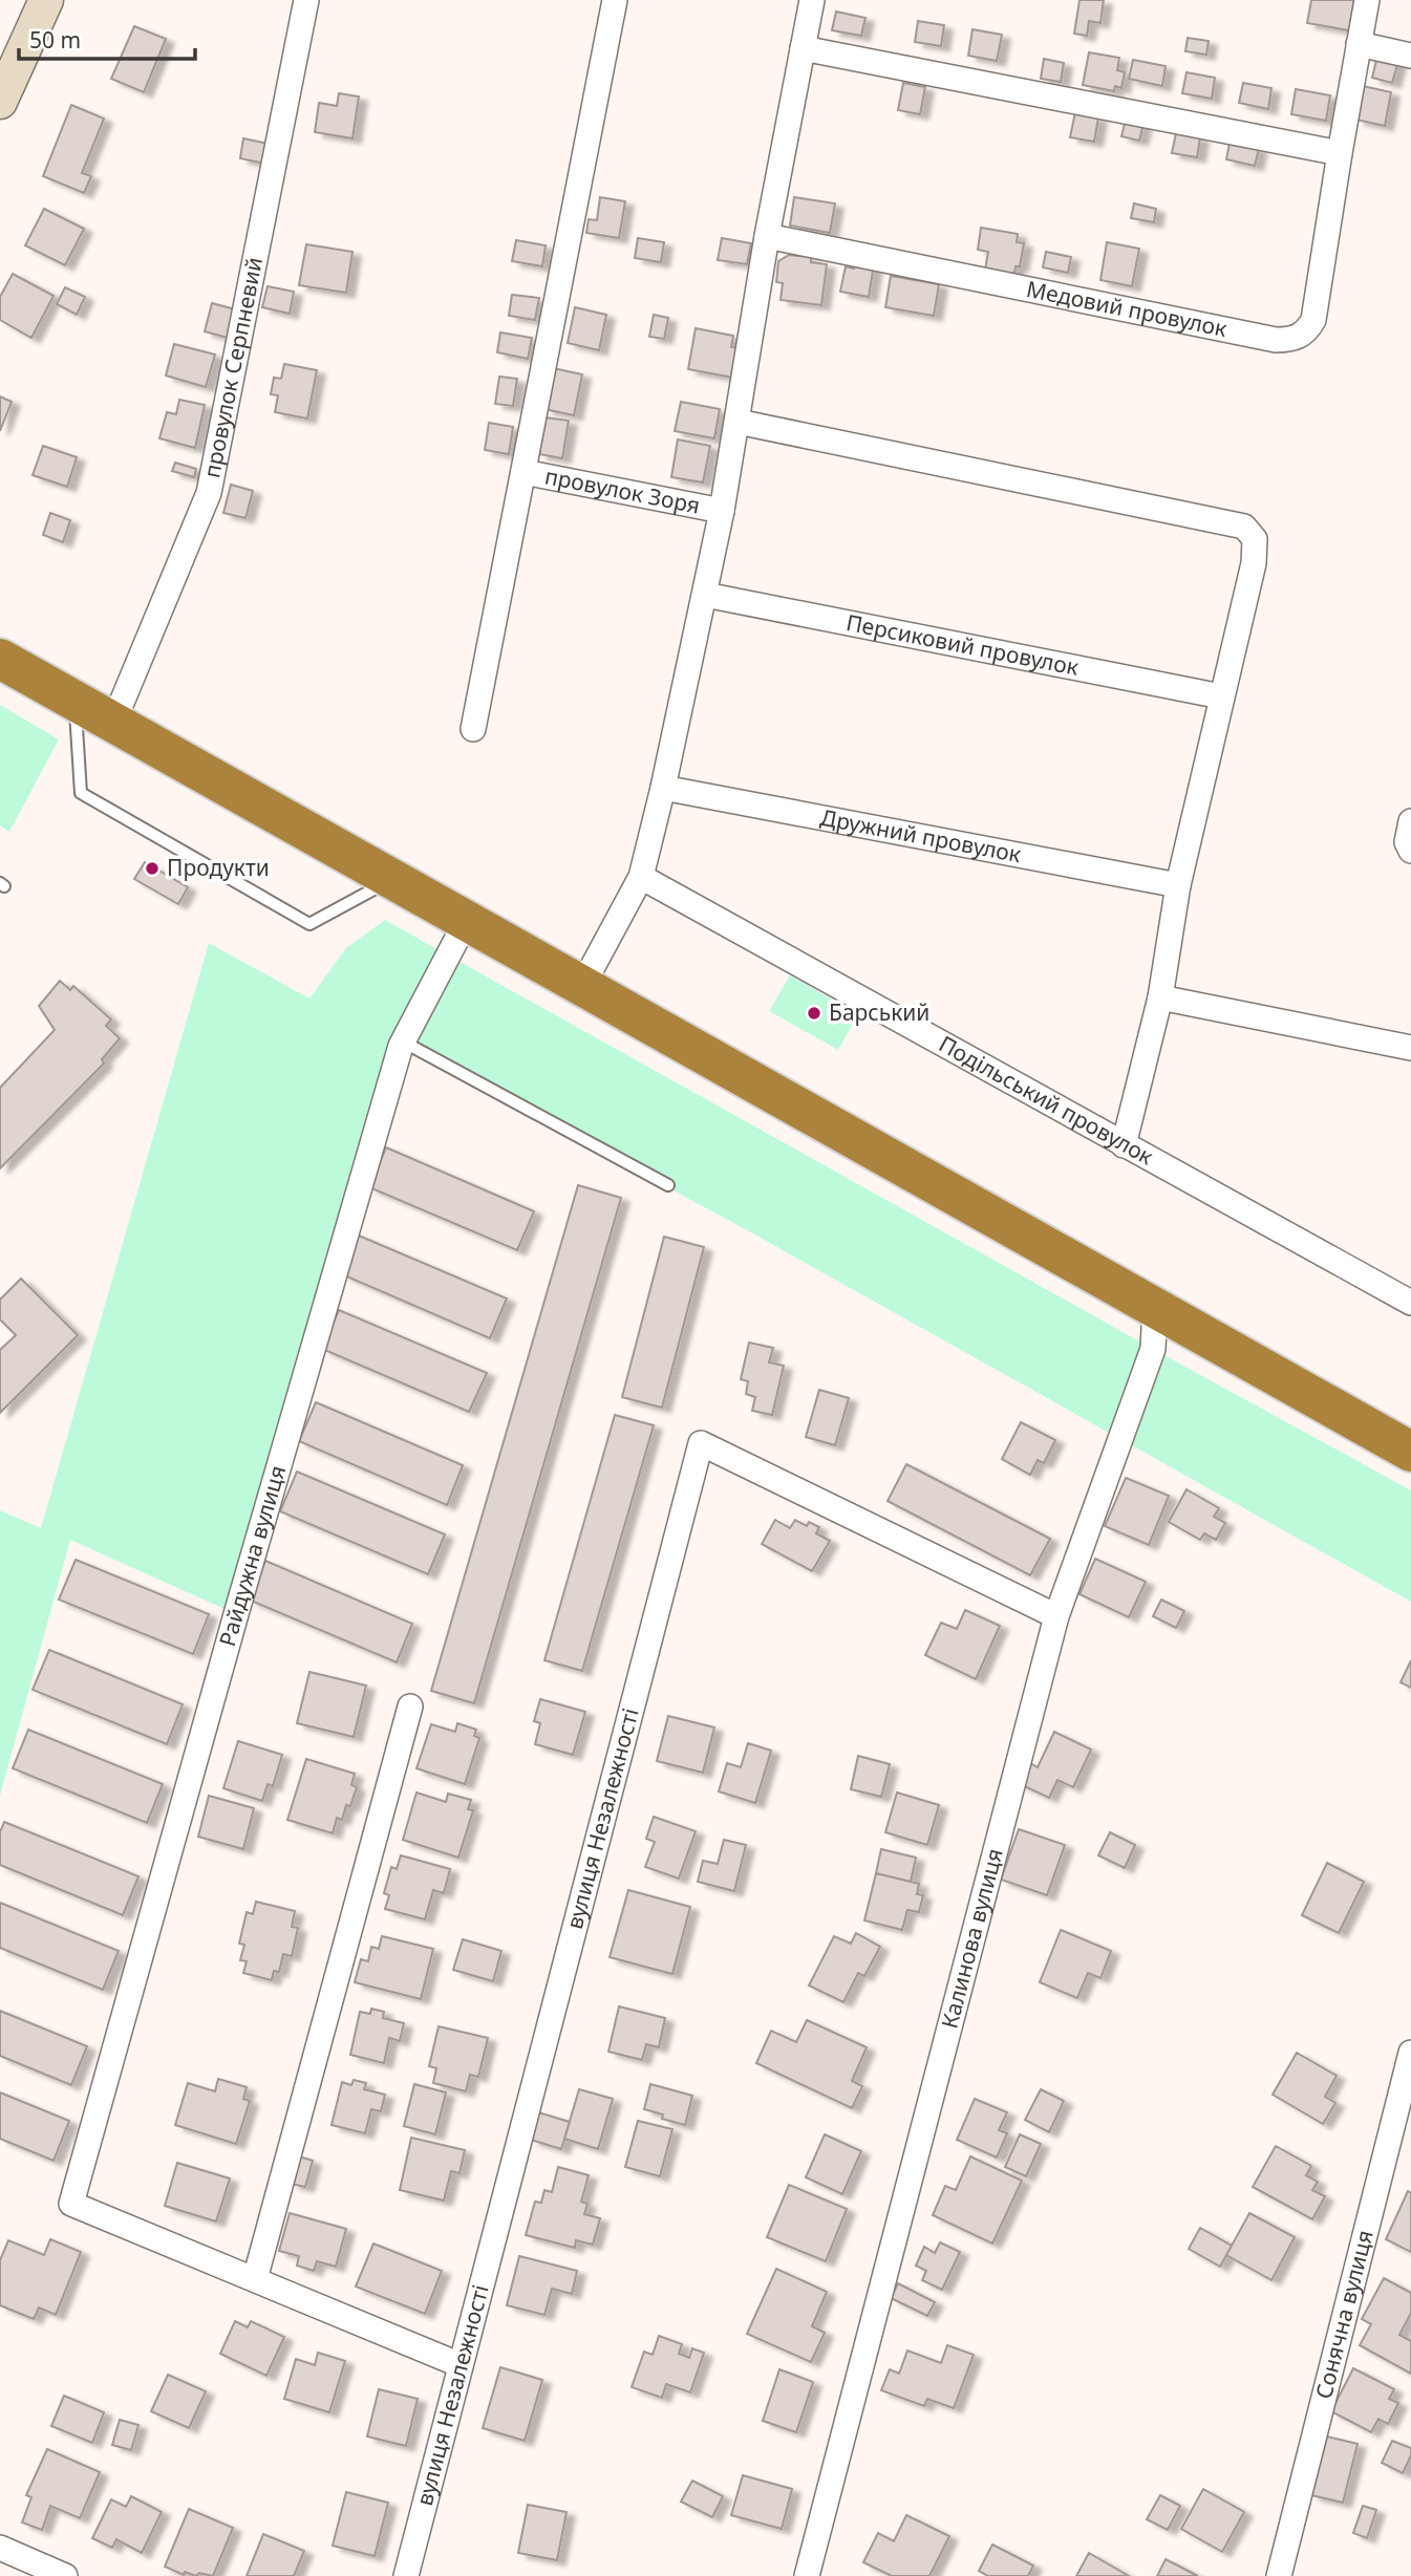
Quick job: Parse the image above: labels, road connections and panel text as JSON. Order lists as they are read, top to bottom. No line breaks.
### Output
{"streets":{"street":["Медовий провулок","провулок Серпневий","провулок Зоря","Персиковий провулок","Дружний провулок","Подільський провулок","Райдужна вулиця","вулиця Незалежності","Калинова вулиця","Сонячна вулиця"]},"crossings":[["вулиця Незалежності","Калинова вулиця"]],"places":["Продукти","Барський"],"scale_bar":"50 m"}
